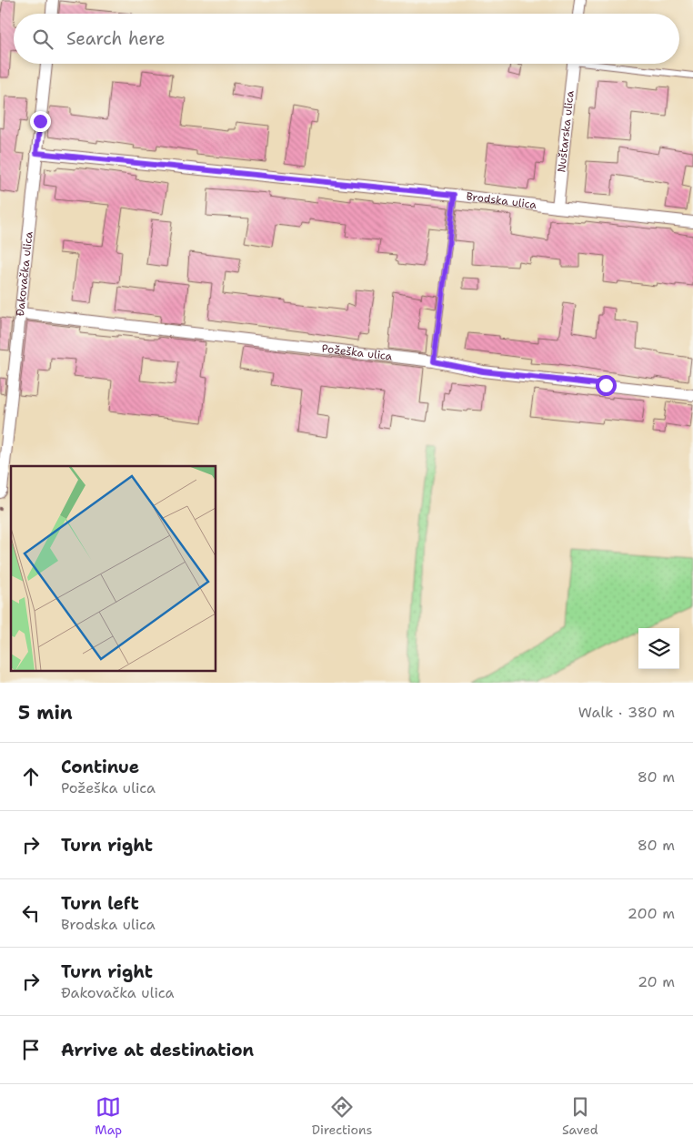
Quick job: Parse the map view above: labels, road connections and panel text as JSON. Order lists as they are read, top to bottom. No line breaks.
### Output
{"streets":{"street":["Nuštarska ulica","Brodska ulica","Đakovačka ulica","Požeška ulica"]},"crossings":[["Nuštarska ulica","Brodska ulica"],["Brodska ulica","Đakovačka ulica"],["Đakovačka ulica","Požeška ulica"]],"page":{"search":"Search here","heading":["5 min","Walk · 380 m"],"list":[["Continue","Požeška ulica","80 m"],["Turn right","80 m"],["Turn left","Brodska ulica","200 m"],["Turn right","Đakovačka ulica","20 m"],"Arrive at destination"],"nav":["Map","Directions","Saved"]}}
